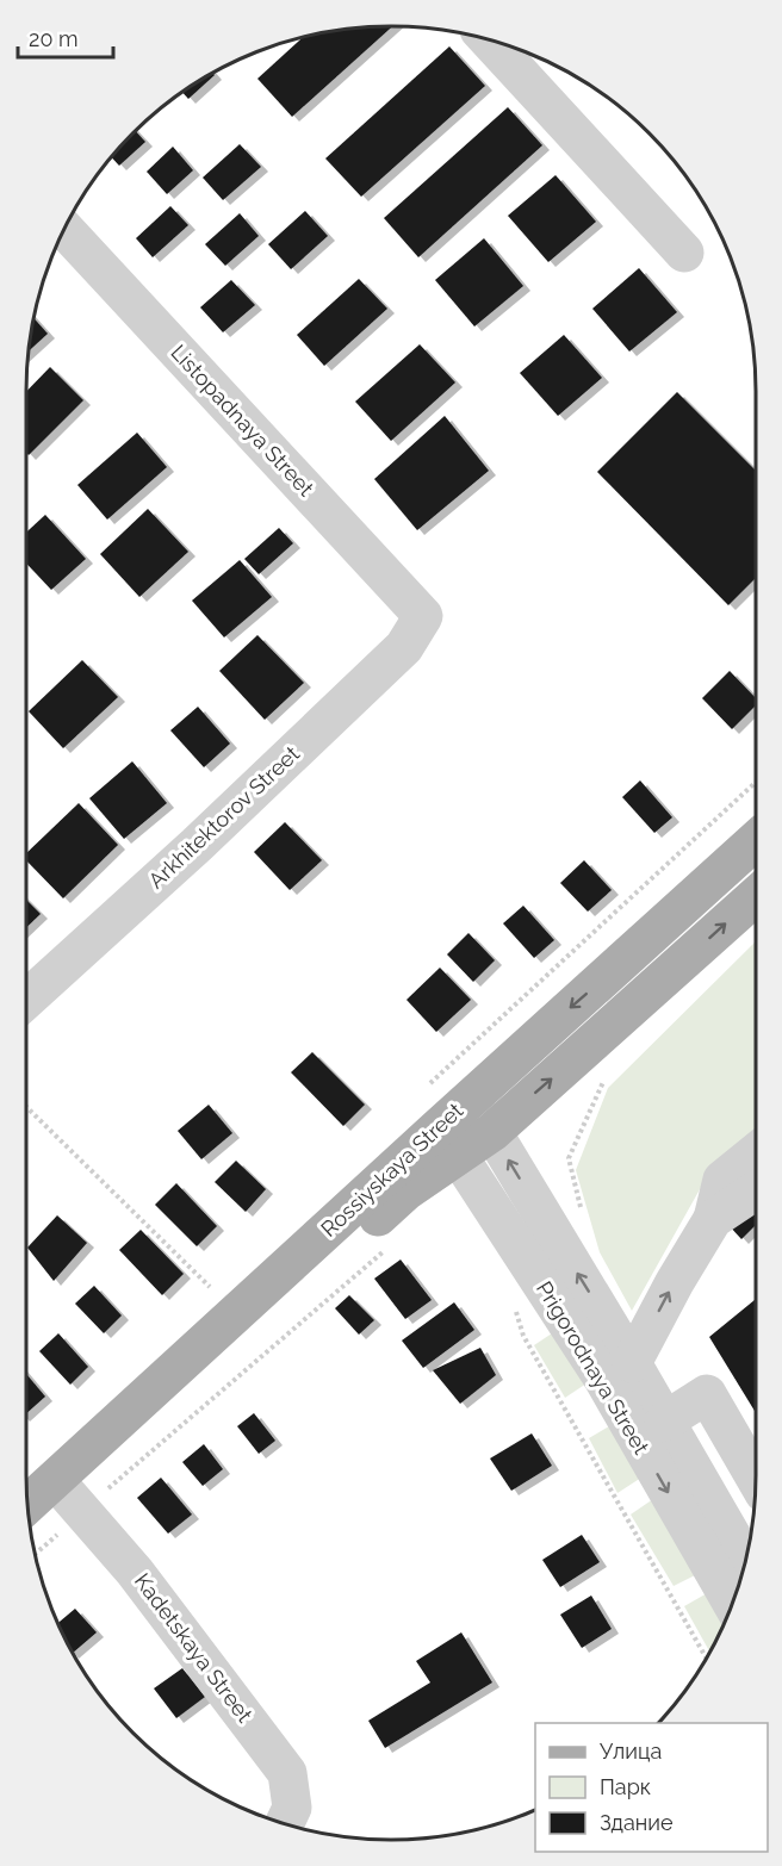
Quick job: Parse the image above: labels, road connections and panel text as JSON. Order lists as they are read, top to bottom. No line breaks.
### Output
{"streets":{"main road":["Rossiyskaya Street"],"street":["Listopadnaya Street","Arkhitektorov Street","Prigorodnaya Street","Kadetskaya Street"]},"crossings":[["Listopadnaya Street","Arkhitektorov Street"],["Rossiyskaya Street","Prigorodnaya Street"],["Rossiyskaya Street","Kadetskaya Street"]],"legend":["Улица","Парк","Здание"],"scale_bar":"20 m"}
